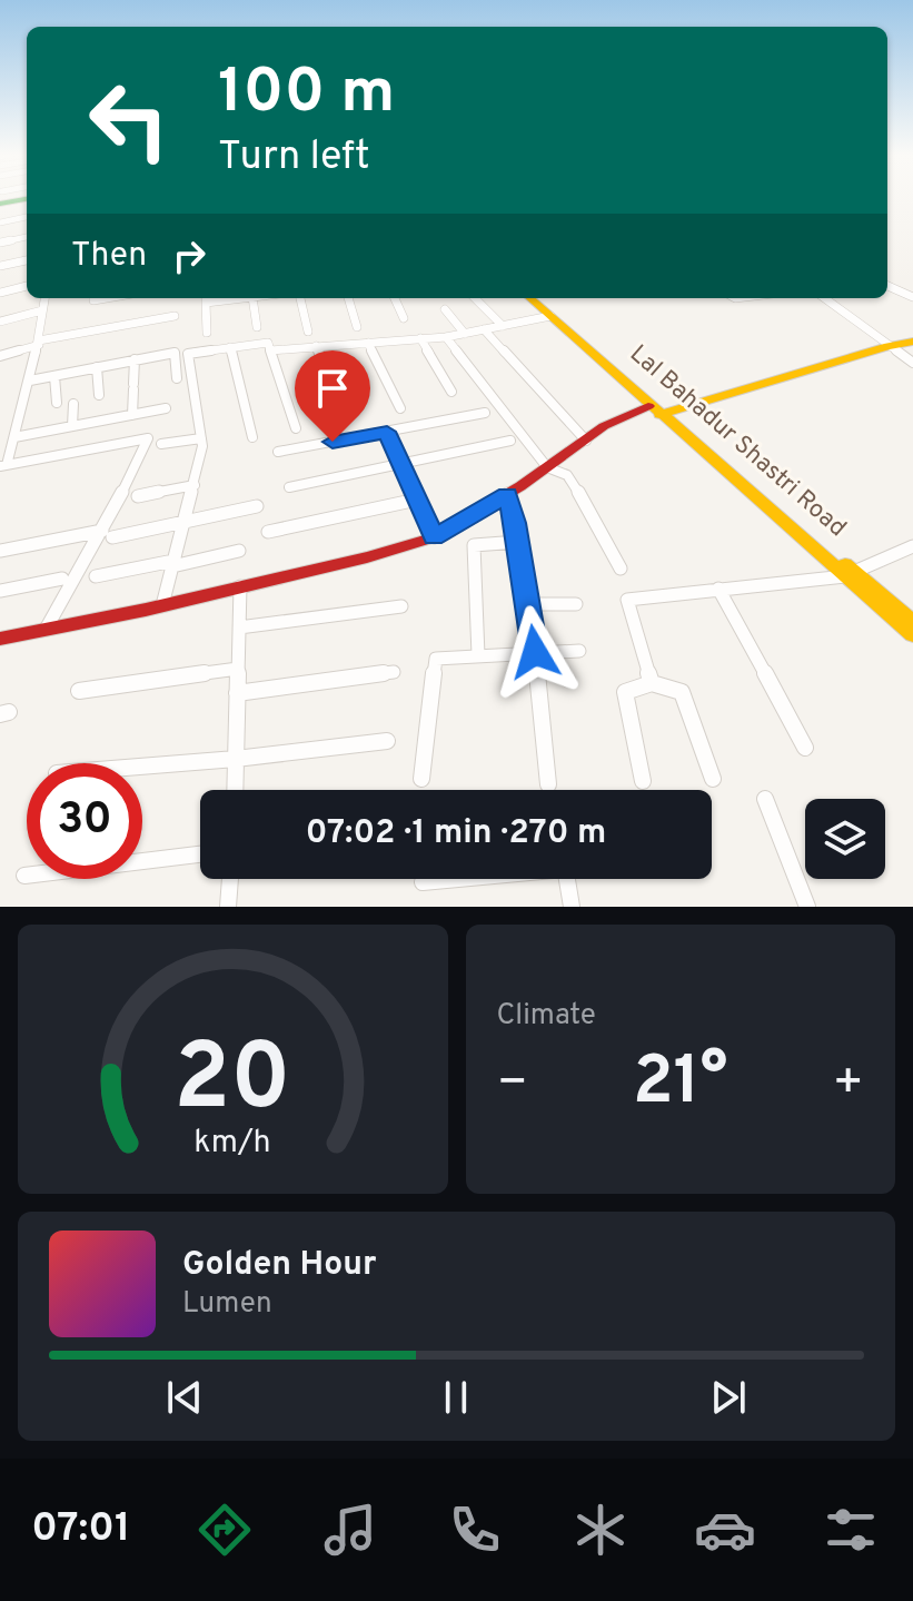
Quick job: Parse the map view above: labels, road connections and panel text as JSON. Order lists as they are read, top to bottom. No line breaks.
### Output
{"streets":{"main road":["Lal Bahadur Shastri Road"]},"page":{"turn":["100 m","Turn left"],"then":"Then","limit":"30","trip":"07:02 · 1 min · 270 m","tile":"Climate","heat":["−","21°","+"],"song":["Golden Hour","Lumen"],"tabs":"07:01","gauge":["20","km/h"]}}
